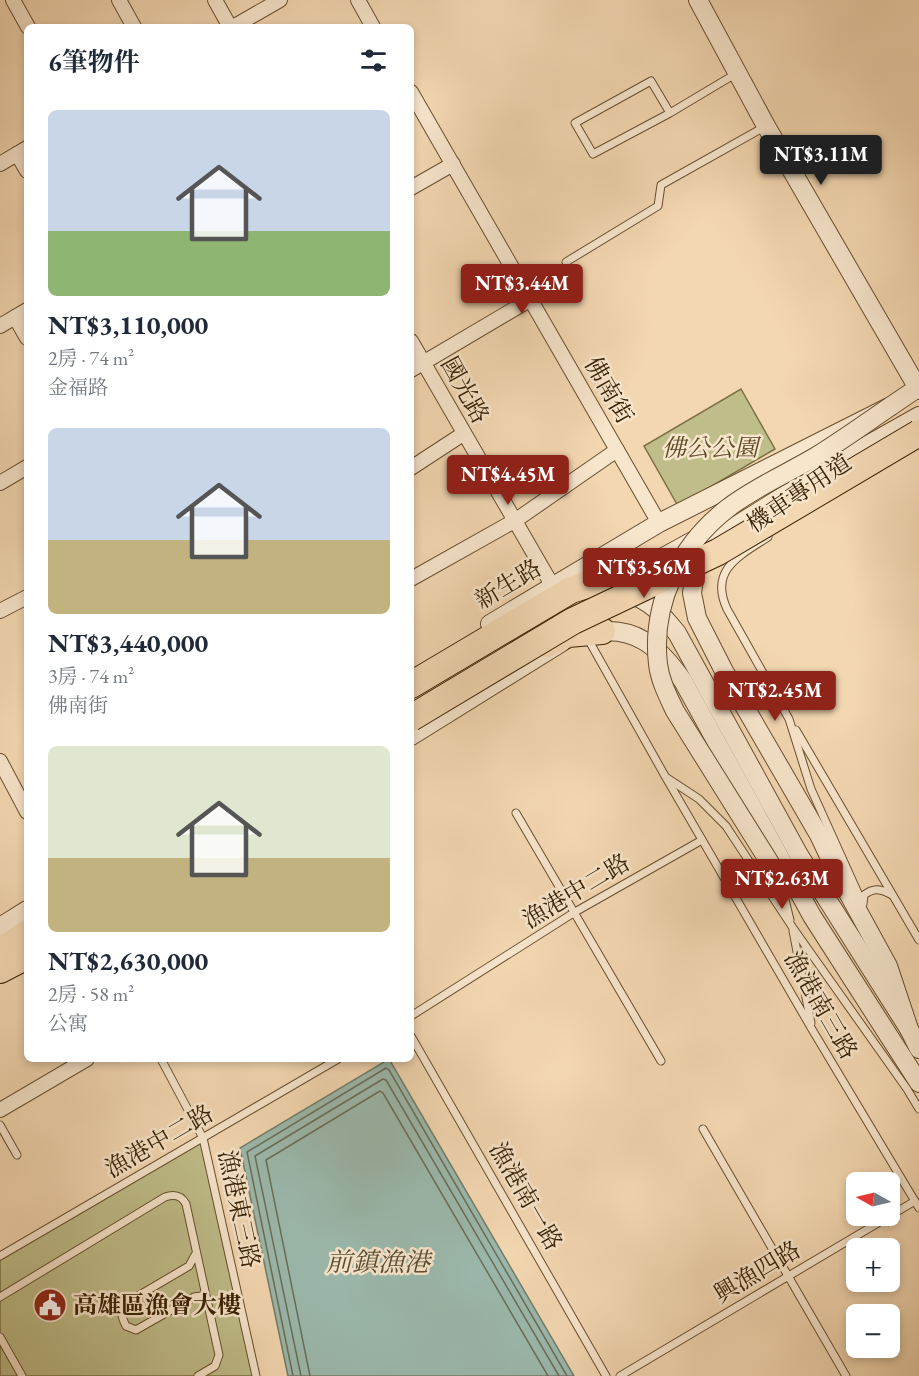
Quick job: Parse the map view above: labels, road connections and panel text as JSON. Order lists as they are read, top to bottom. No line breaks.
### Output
{"streets":{"street":["國光路","佛南街","新生路"],"lane":["機車專用道","漁港中二路","漁港南三路","漁港南一路","漁港東三路","興漁四路"]},"crossings":[["國光路","新生路"],["佛南街","新生路"],["漁港中二路","漁港南三路"],["漁港中二路","漁港東三路"],["漁港南三路","興漁四路"]],"water":["前鎮漁港"],"parks":["佛公公園"],"places":{"public building":["高雄區漁會大樓"]},"north":"left","page":{"heading":"6筆物件","list":[{"name":"NT$3,110,000","note":"2房 · 74 m² · 金福路"},{"name":"NT$3,440,000","note":"3房 · 74 m² · 佛南街"},{"name":"NT$2,630,000","note":"2房 · 58 m² · 公寓"}],"price":["NT$3.11M","NT$3.44M","NT$4.45M","NT$3.56M","NT$2.45M","NT$2.63M"],"map_buttons":["+","−"]}}
